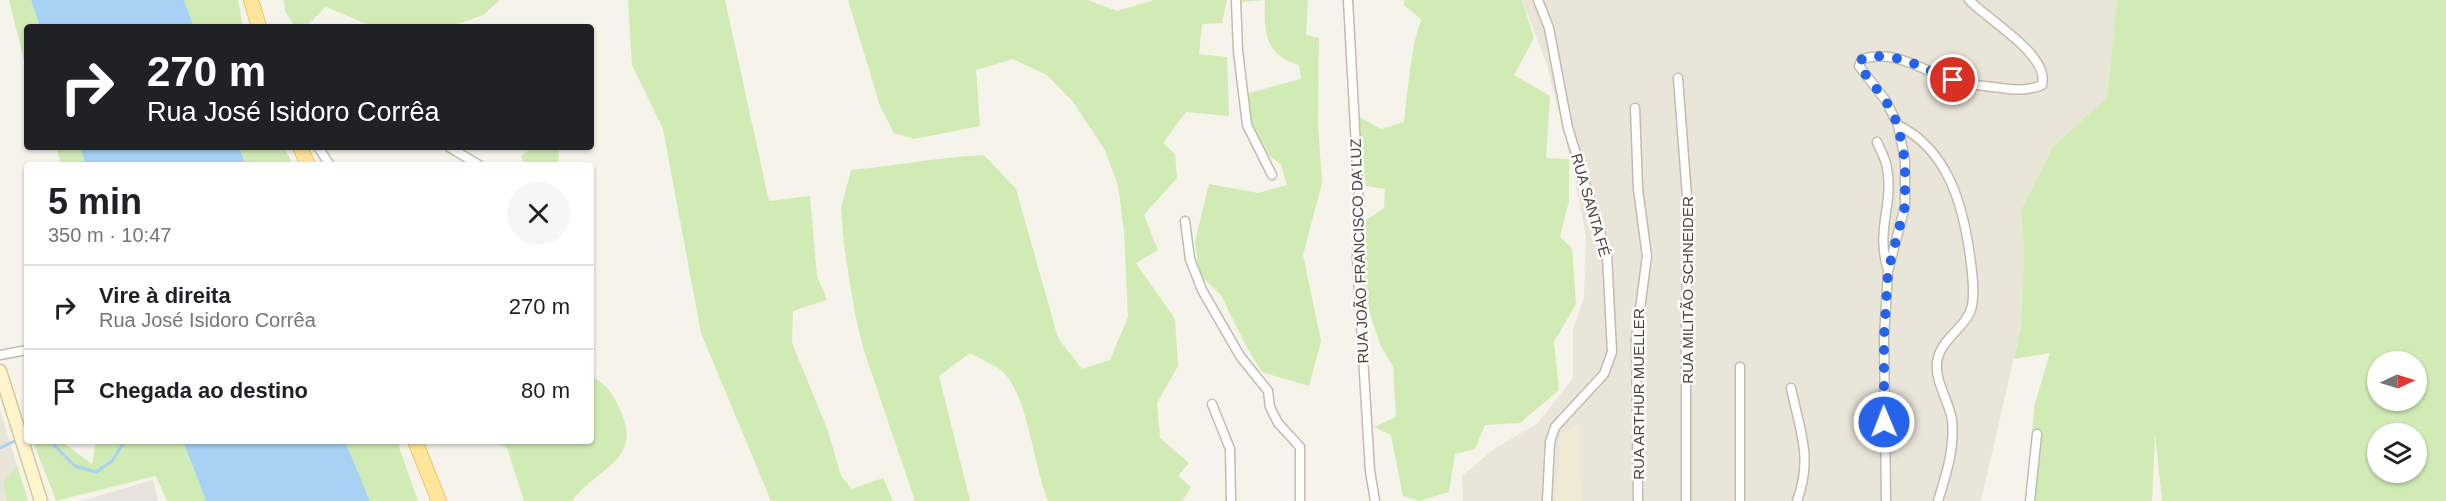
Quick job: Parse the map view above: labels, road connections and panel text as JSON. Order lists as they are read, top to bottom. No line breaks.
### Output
{"streets":{"street":["RUA SANTA FÉ","RUA JOÃO FRANCISCO DA LUZ","RUA MILITÃO SCHNEIDER","RUA ARTHUR MUELLER"]},"north":"right","page":{"turn":["270 m","Rua José Isidoro Corrêa"],"heading":["5 min","350 m · 10:47"],"list":[{"name":"Vire à direita","note":"Rua José Isidoro Corrêa","value":"270 m"},{"name":"Chegada ao destino","value":"80 m"}]}}
